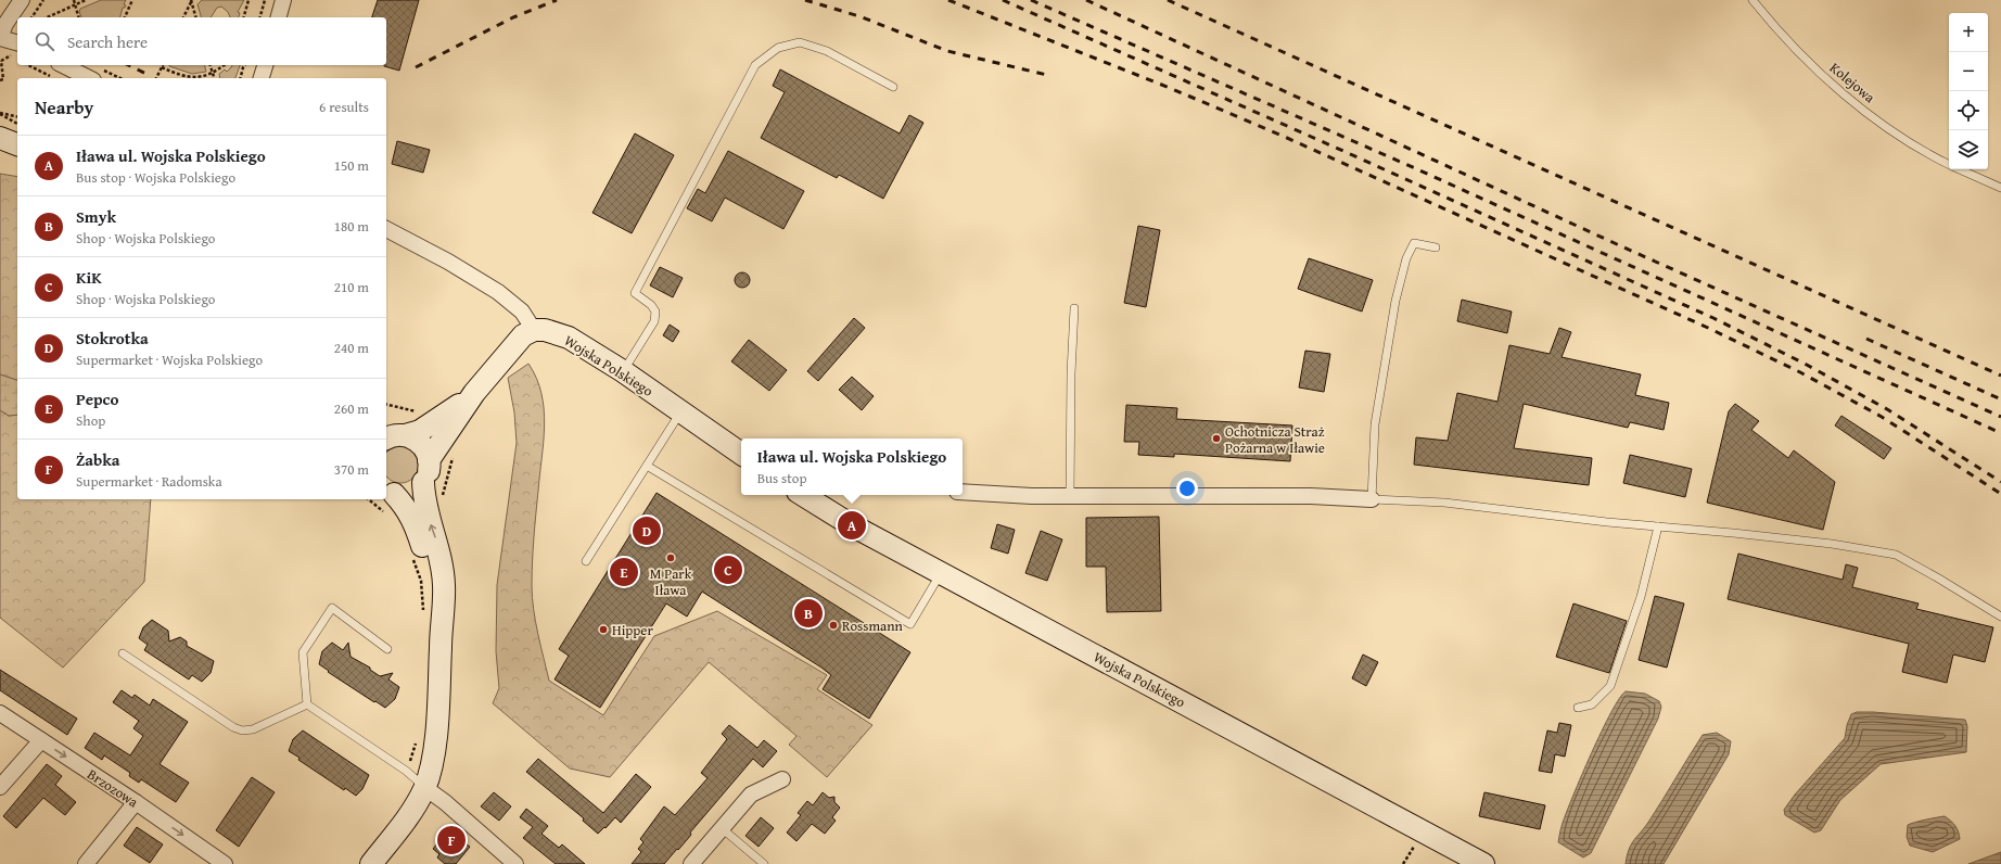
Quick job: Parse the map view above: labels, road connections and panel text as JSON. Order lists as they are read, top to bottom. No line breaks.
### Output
{"streets":{"street":["Wojska Polskiego","Brzozowa"],"lane":["Kolejowa"]},"one_way":["Brzozowa"],"places":["Ochotnicza Straż Pożarna w Iławie","M Park Iława","Rossmann","Hipper"],"page":{"map_buttons":["+","−"],"search":"Search here","heading":["Nearby","6 results"],"list":[{"mark":"A","name":"Iława ul. Wojska Polskiego","note":"Bus stop · Wojska Polskiego","value":"150 m"},{"mark":"B","name":"Smyk","note":"Shop · Wojska Polskiego","value":"180 m"},{"mark":"C","name":"KiK","note":"Shop · Wojska Polskiego","value":"210 m"},{"mark":"D","name":"Stokrotka","note":"Supermarket · Wojska Polskiego","value":"240 m"},{"mark":"E","name":"Pepco","note":"Shop","value":"260 m"},{"mark":"F","name":"Żabka","note":"Supermarket · Radomska","value":"370 m"}],"popup":["Iława ul. Wojska Polskiego","Bus stop"],"pins":["A","D","C","E","B","F"]}}
